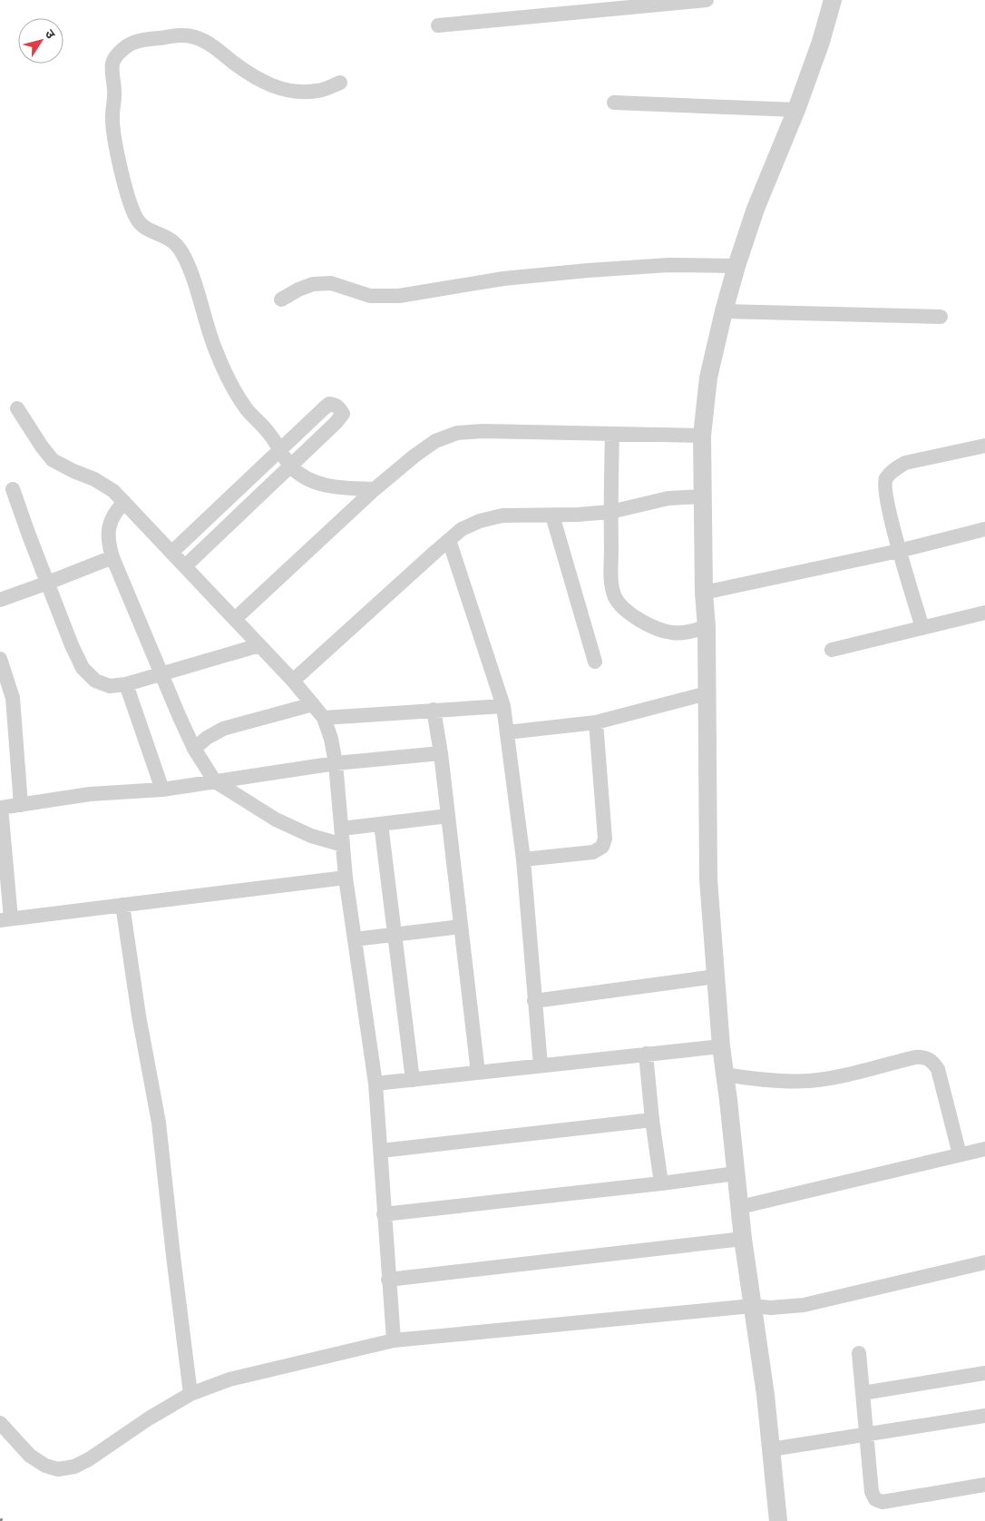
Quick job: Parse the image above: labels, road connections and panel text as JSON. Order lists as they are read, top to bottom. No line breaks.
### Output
{"north":"top right"}
